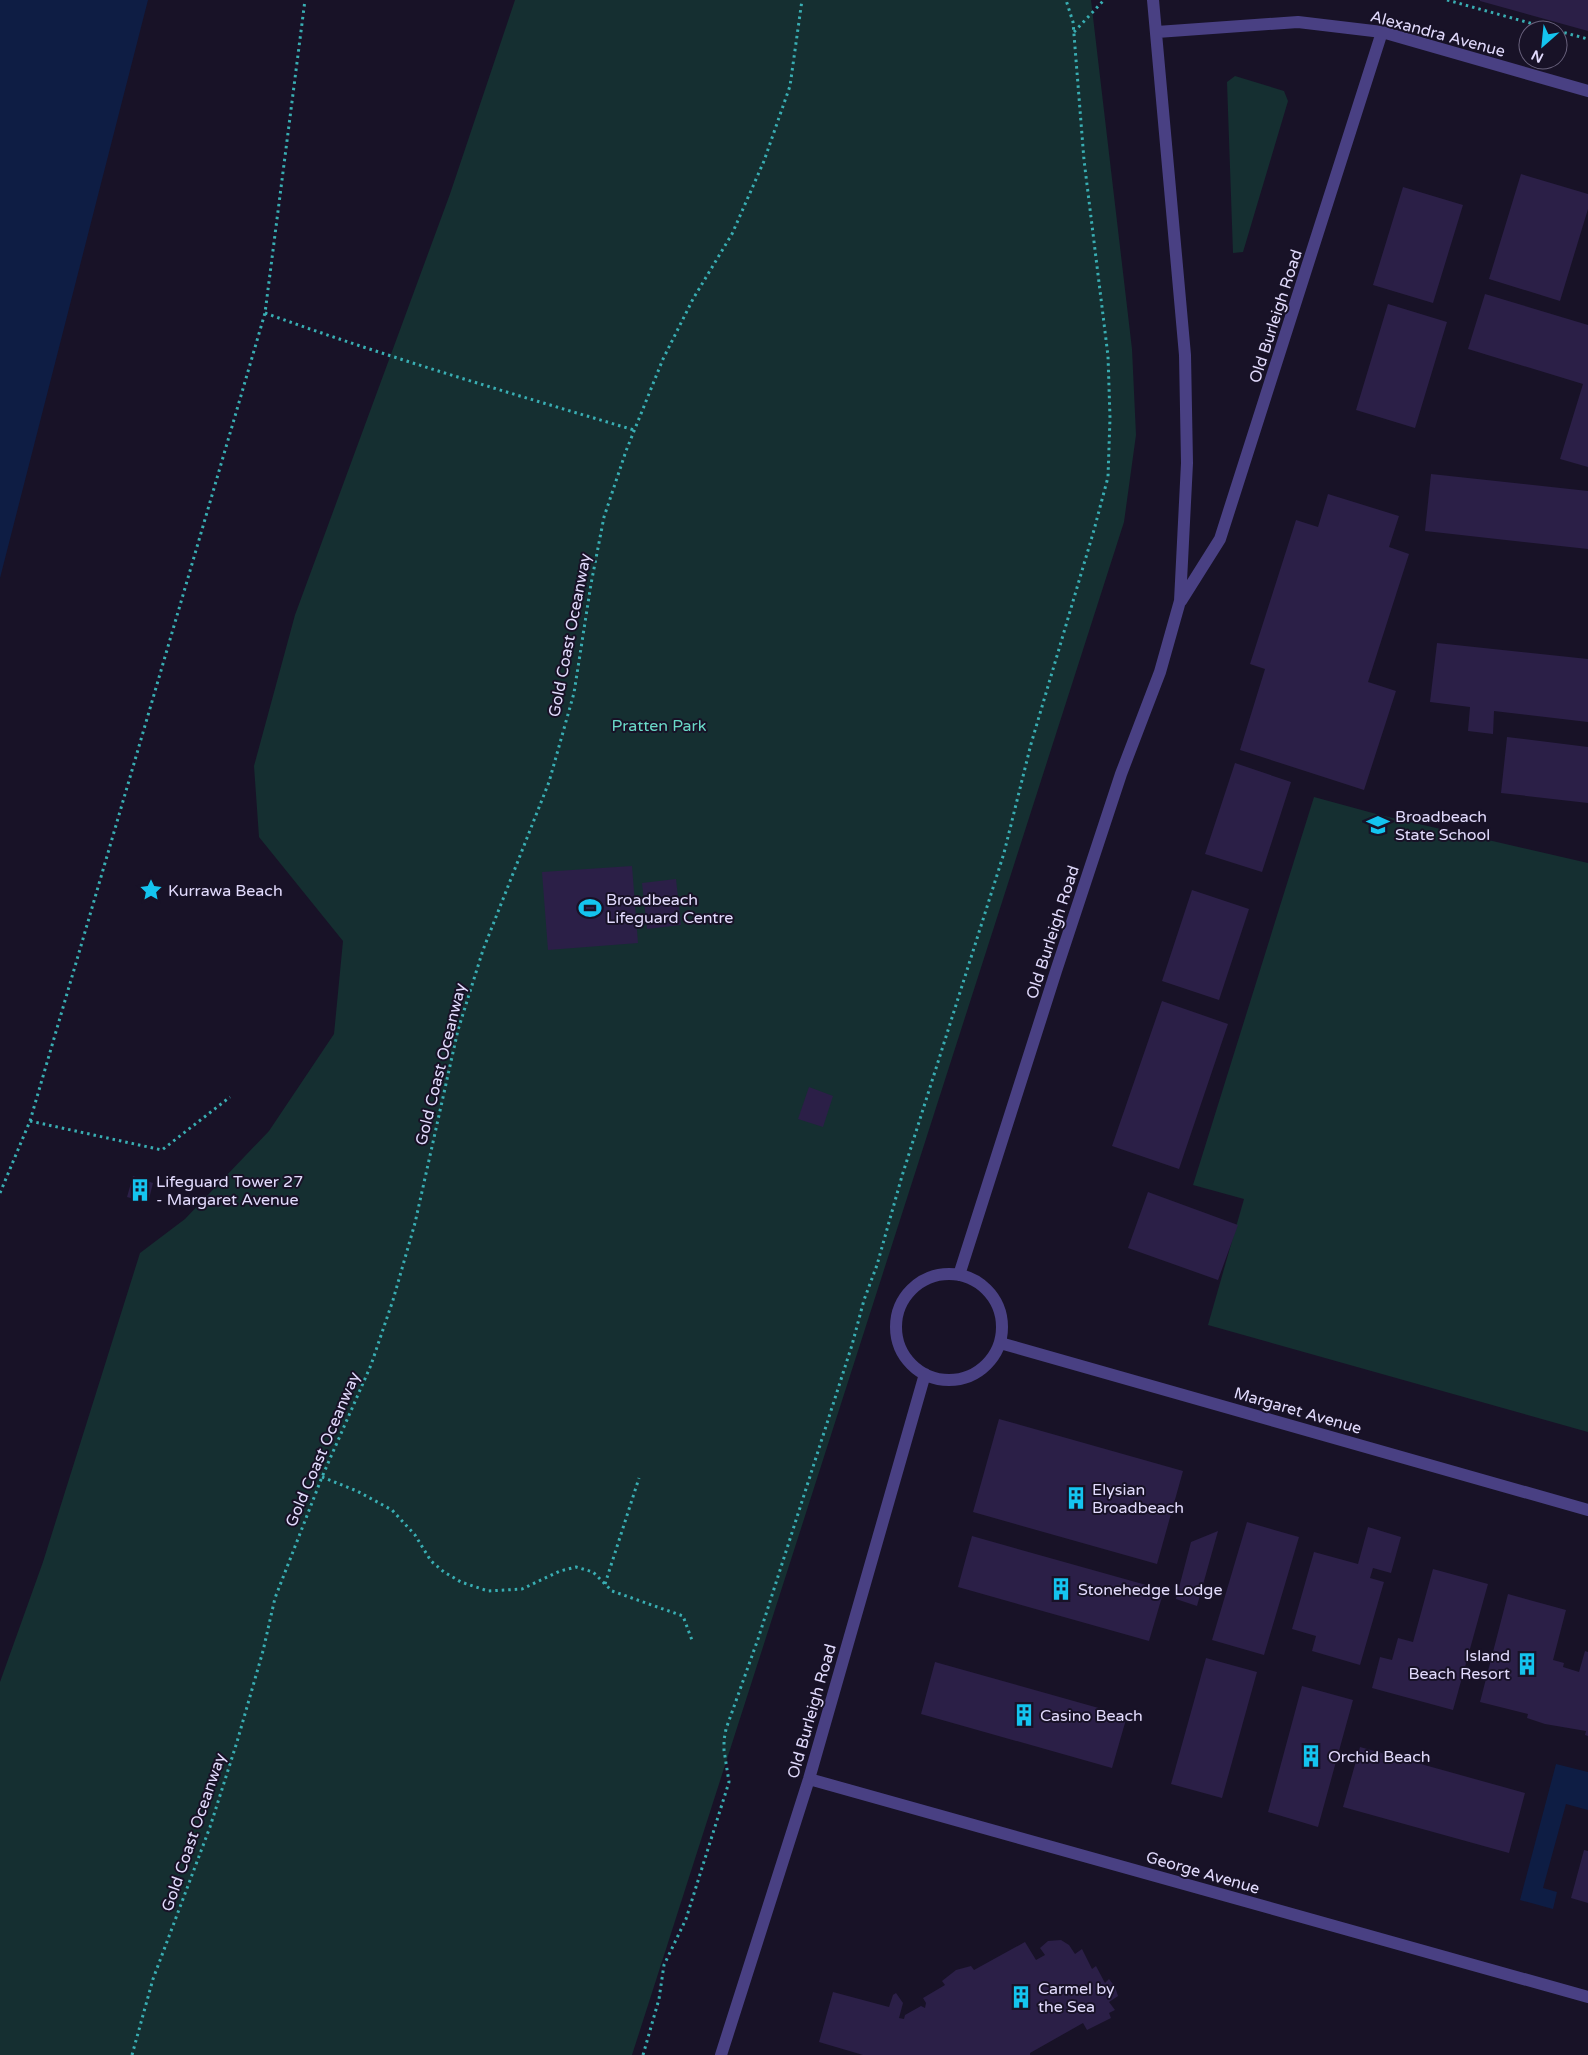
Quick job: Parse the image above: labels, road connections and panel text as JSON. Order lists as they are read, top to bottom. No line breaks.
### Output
{"streets":{"street":["Alexandra Avenue","Old Burleigh Road","Margaret Avenue","George Avenue"],"path":["Gold Coast Oceanway"]},"crossings":[["Alexandra Avenue","Old Burleigh Road"],["Old Burleigh Road","Margaret Avenue"],["Old Burleigh Road","George Avenue"]],"parks":["Pratten Park"],"places":{"school or university":["Broadbeach State School"],"place":["Kurrawa Beach"],"sports":["Broadbeach Lifeguard Centre"],"building":["Lifeguard Tower 27 - Margaret Avenue","Elysian Broadbeach","Stonehedge Lodge","Island Beach Resort","Casino Beach","Orchid Beach","Carmel by the Sea"]},"north":"bottom left"}
